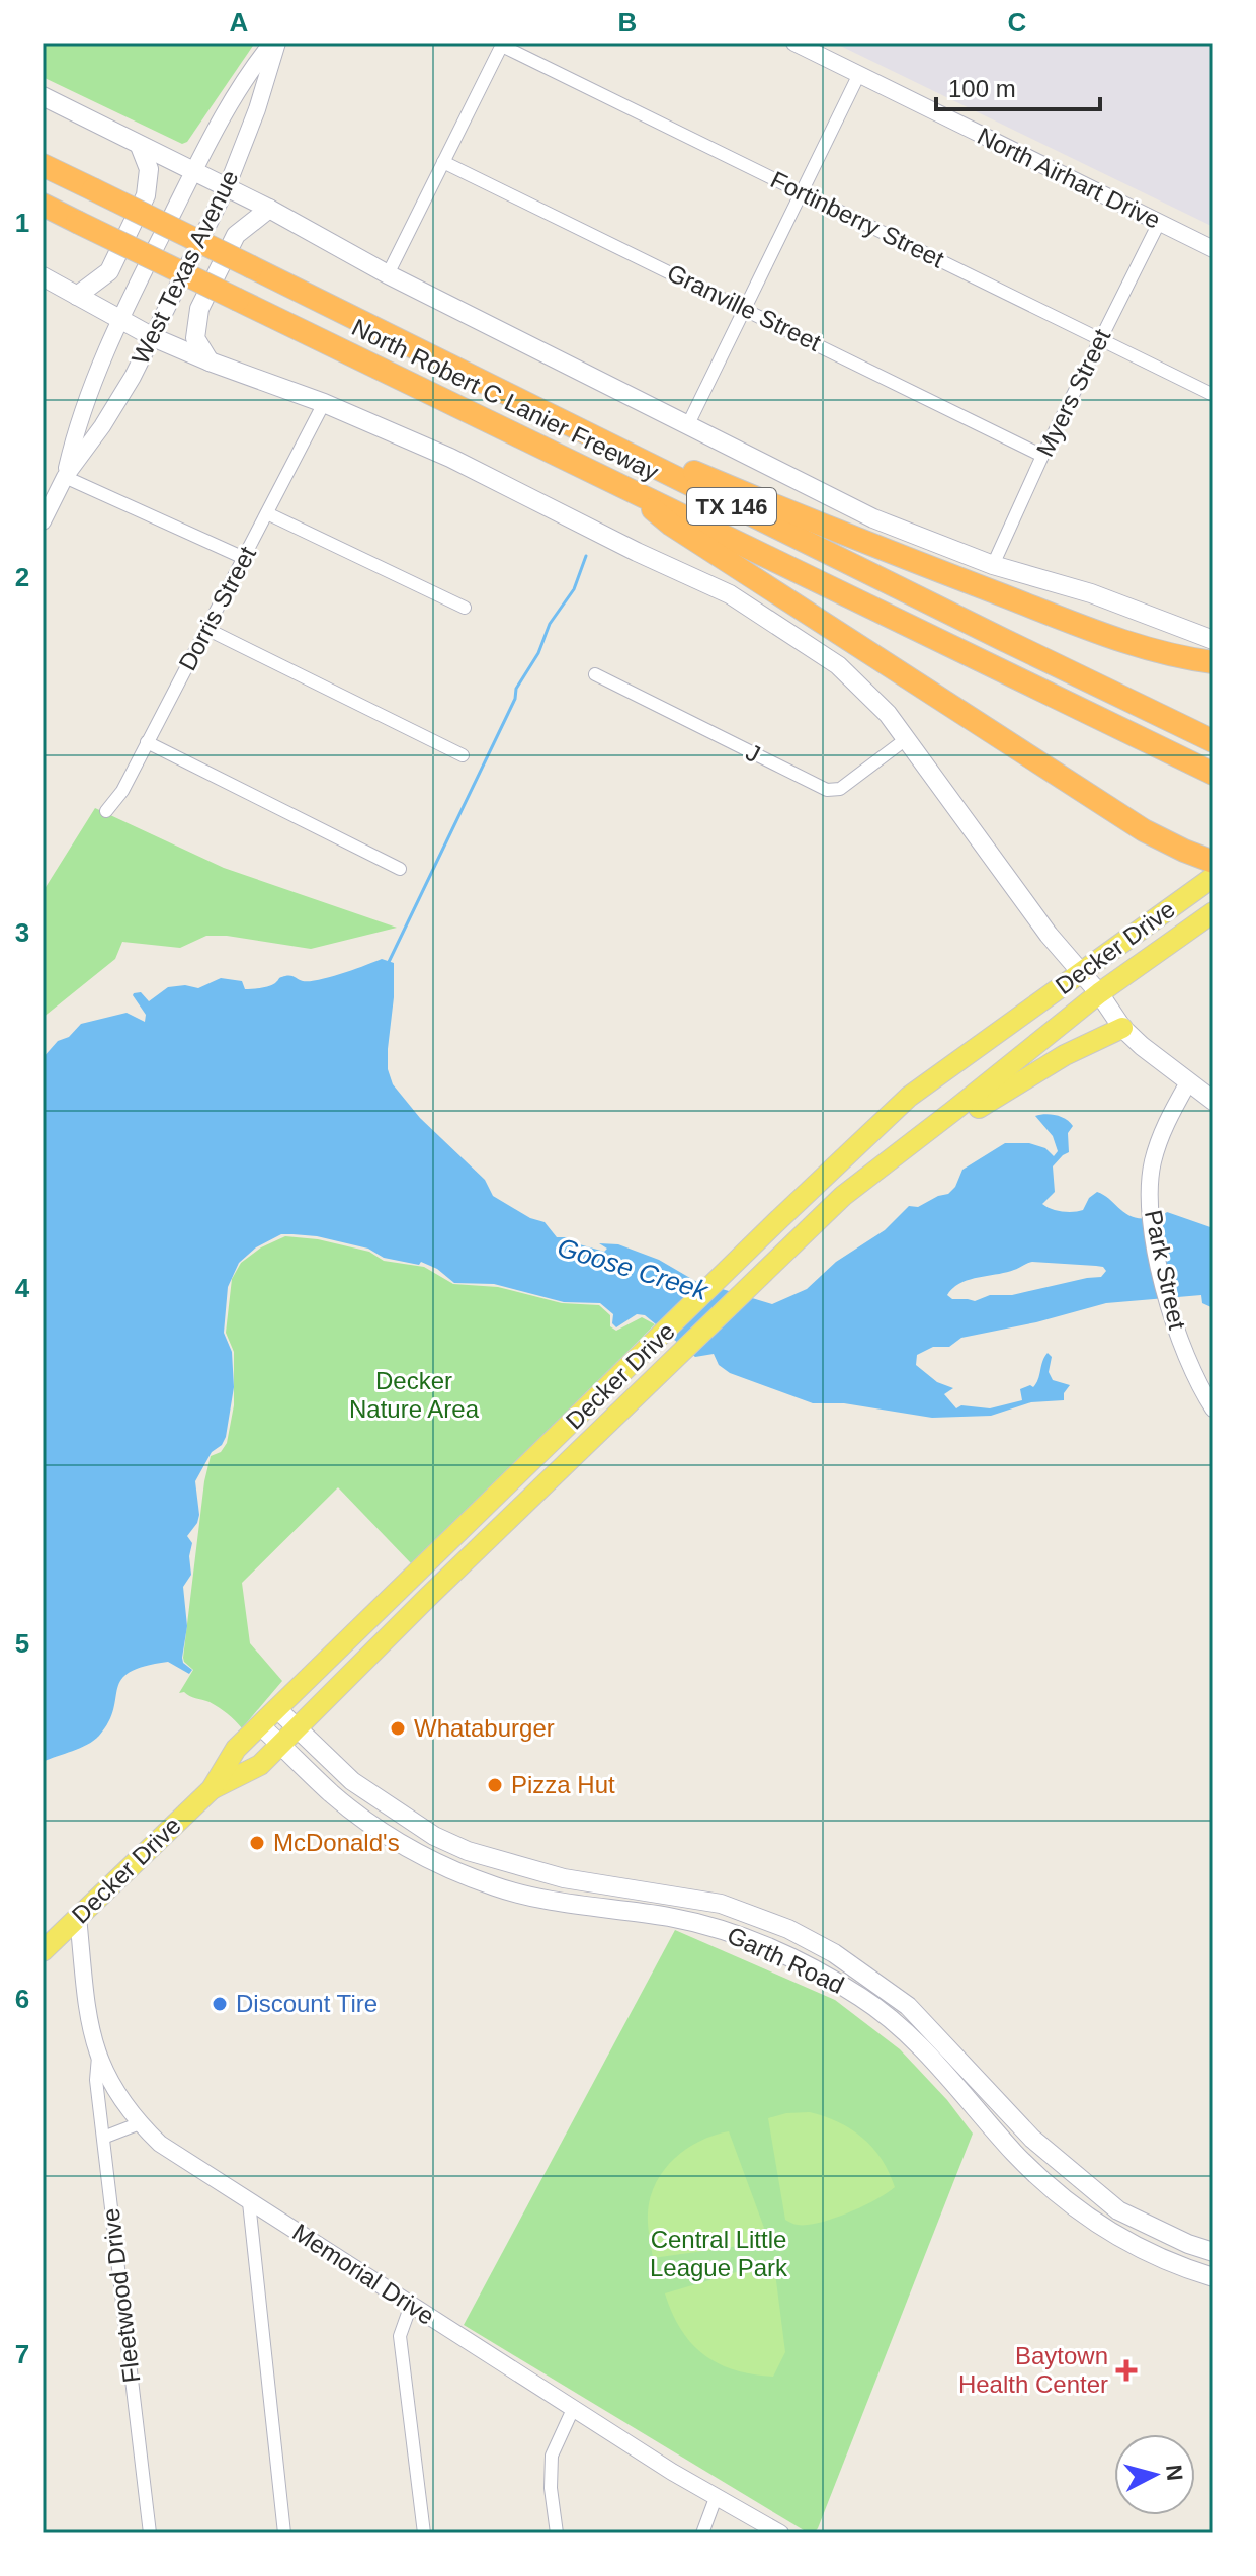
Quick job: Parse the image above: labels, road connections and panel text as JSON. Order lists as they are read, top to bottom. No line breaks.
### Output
{"streets":{"highway":["North Robert C Lanier Freeway","TX 146"],"main road":["Decker Drive","Garth Road"],"street":["North Airhart Drive","Fortinberry Street","West Texas Avenue","Granville Street","Myers Street","Dorris Street","J","Park Street","Memorial Drive","Fleetwood Drive"]},"crossings":[["North Airhart Drive","Myers Street"],["Fortinberry Street","Myers Street"],["Granville Street","Myers Street"],["Decker Drive","Garth Road"],["Decker Drive","Memorial Drive"],["Memorial Drive","Fleetwood Drive"]],"water":["Goose Creek"],"parks":["Decker Nature Area","Central Little League Park"],"places":{"other":["Whataburger","Pizza Hut","McDonald's","Discount Tire"],"health":["Baytown Health Center"]},"scale_bar":"100 m","north":"right","grid":{"columns":["A","B","C"],"rows":["1","2","3","4","5","6","7"]}}
